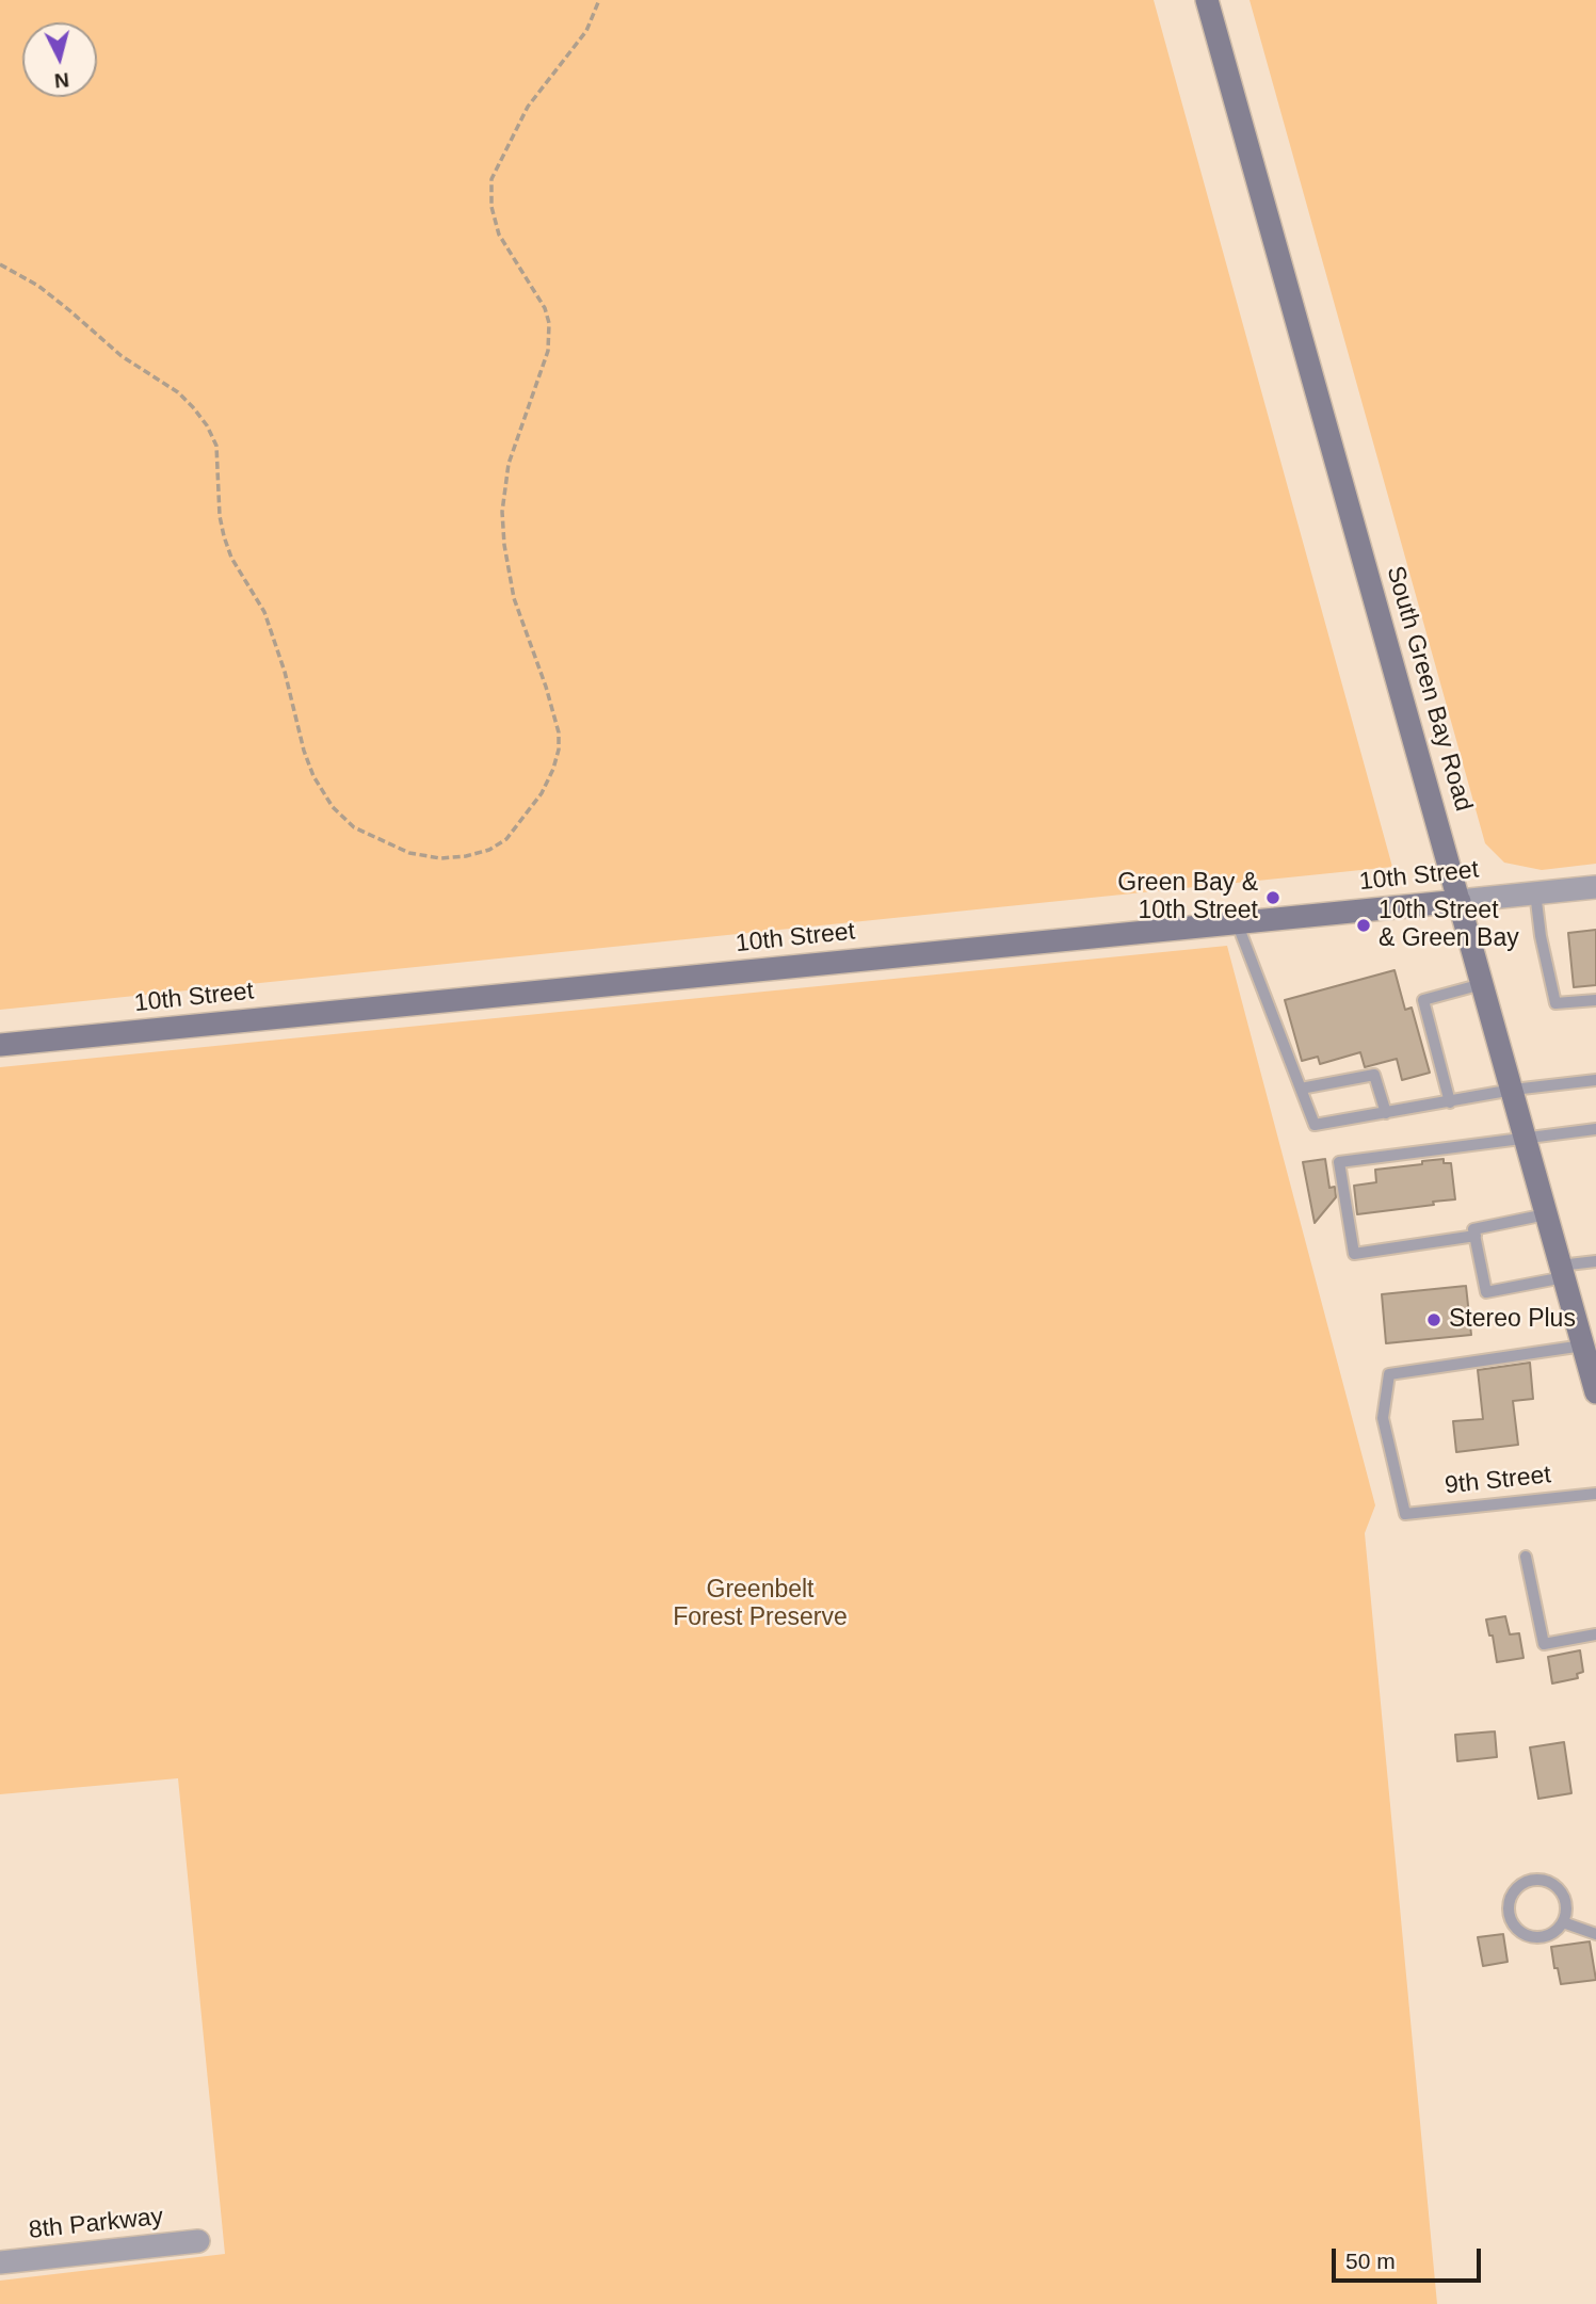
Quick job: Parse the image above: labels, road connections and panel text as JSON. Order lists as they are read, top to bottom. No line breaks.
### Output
{"streets":{"street":["South Green Bay Road","10th Street","8th Parkway"],"lane":["9th Street"]},"crossings":[["South Green Bay Road","10th Street"],["South Green Bay Road","9th Street"]],"parks":["Greenbelt Forest Preserve"],"places":["Green Bay & 10th Street","10th Street & Green Bay","Stereo Plus"],"scale_bar":"50 m","north":"bottom"}
